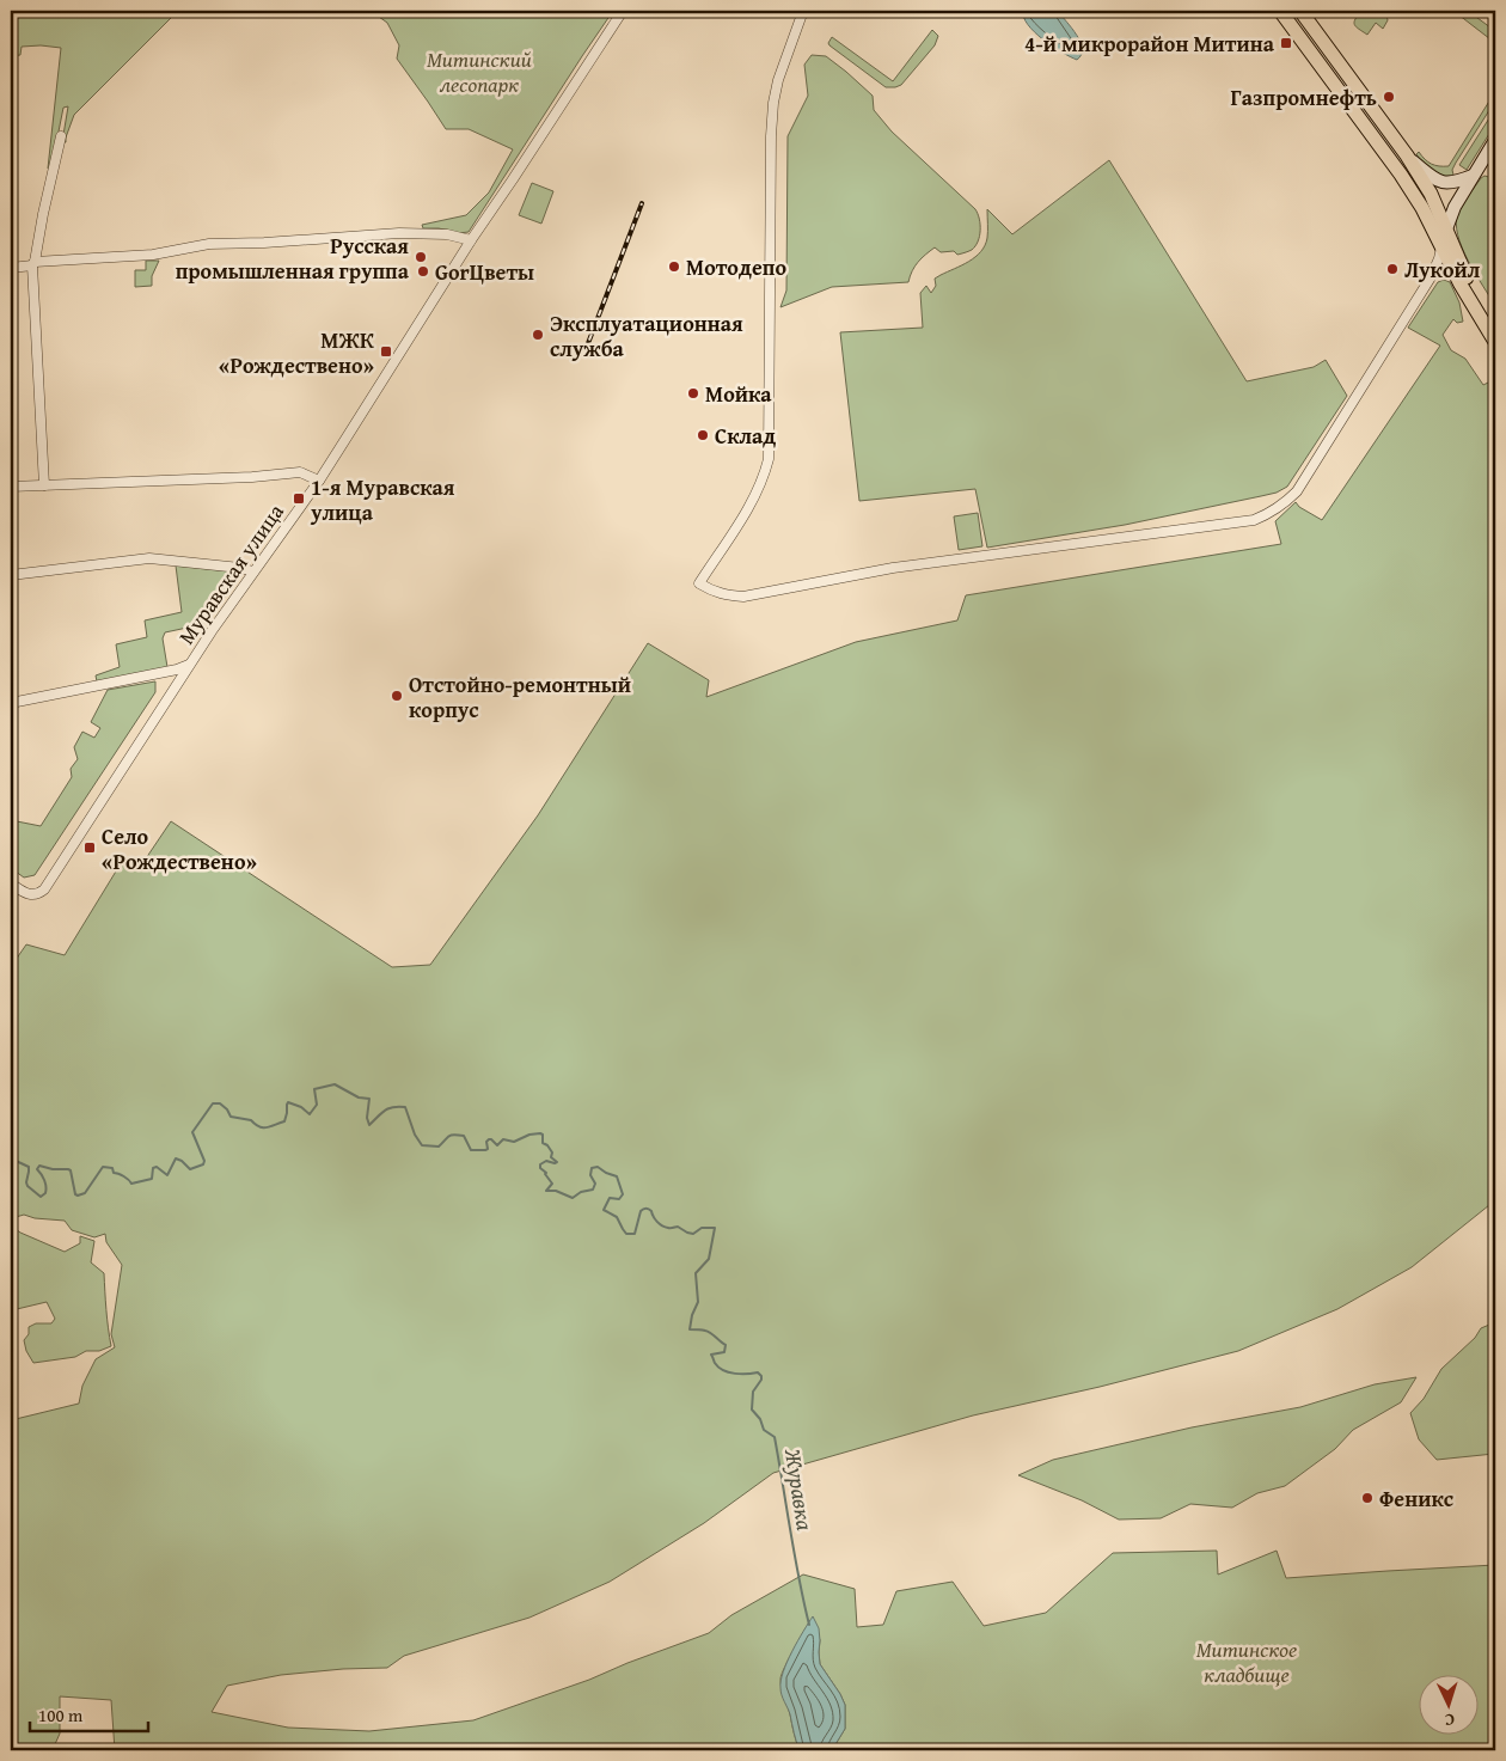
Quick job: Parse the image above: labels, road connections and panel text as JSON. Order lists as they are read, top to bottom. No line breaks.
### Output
{"streets":{"street":["Муравская улица"]},"water":["Журавка"],"parks":["Митинский лесопарк","Митинское кладбище"],"places":{"transit":["4-й микрорайон Митина","МЖК «Рождествено»","1-я Муравская улица","Село «Рождествено»"],"other":["Газпромнефть","Русская промышленная группа","Мотодепо","Лукойл","GorЦветы","Эксплуатационная служба","Мойка","Склад","Отстойно-ремонтный корпус","Феникс"]},"scale_bar":"100 m","north":"bottom"}
